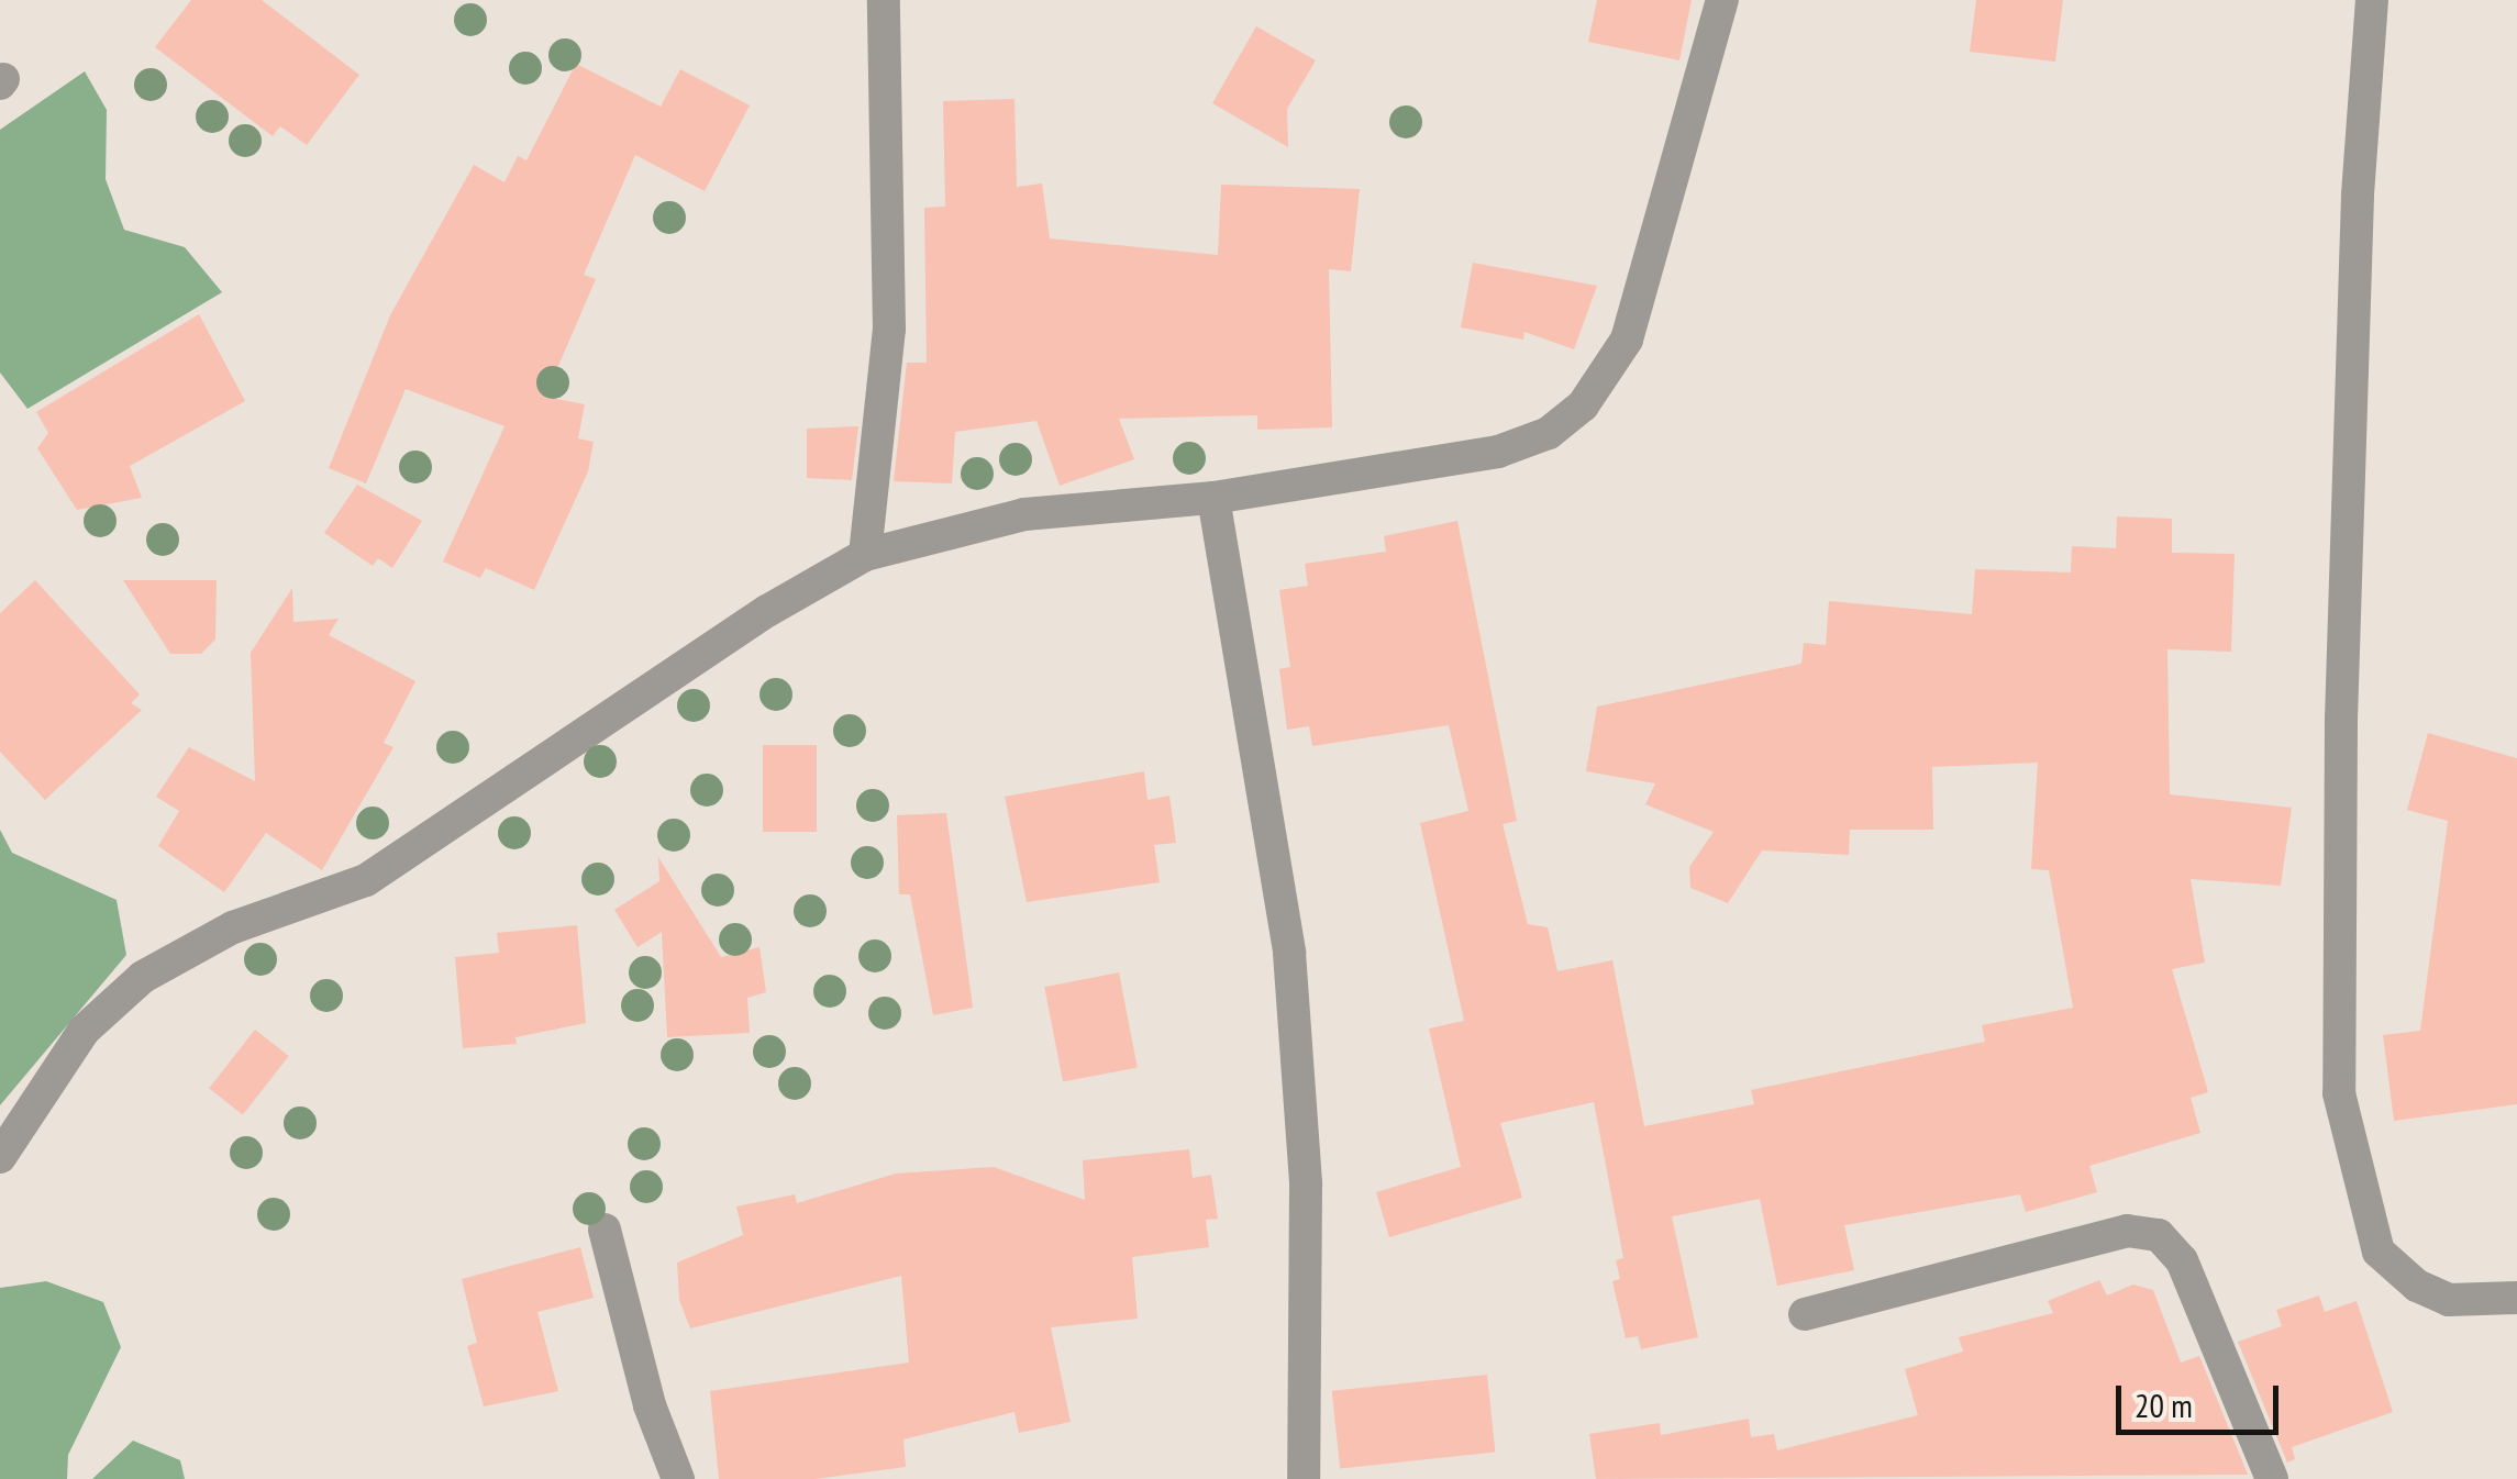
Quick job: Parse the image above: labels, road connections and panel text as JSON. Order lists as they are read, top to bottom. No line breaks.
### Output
{"scale_bar":"20 m"}
